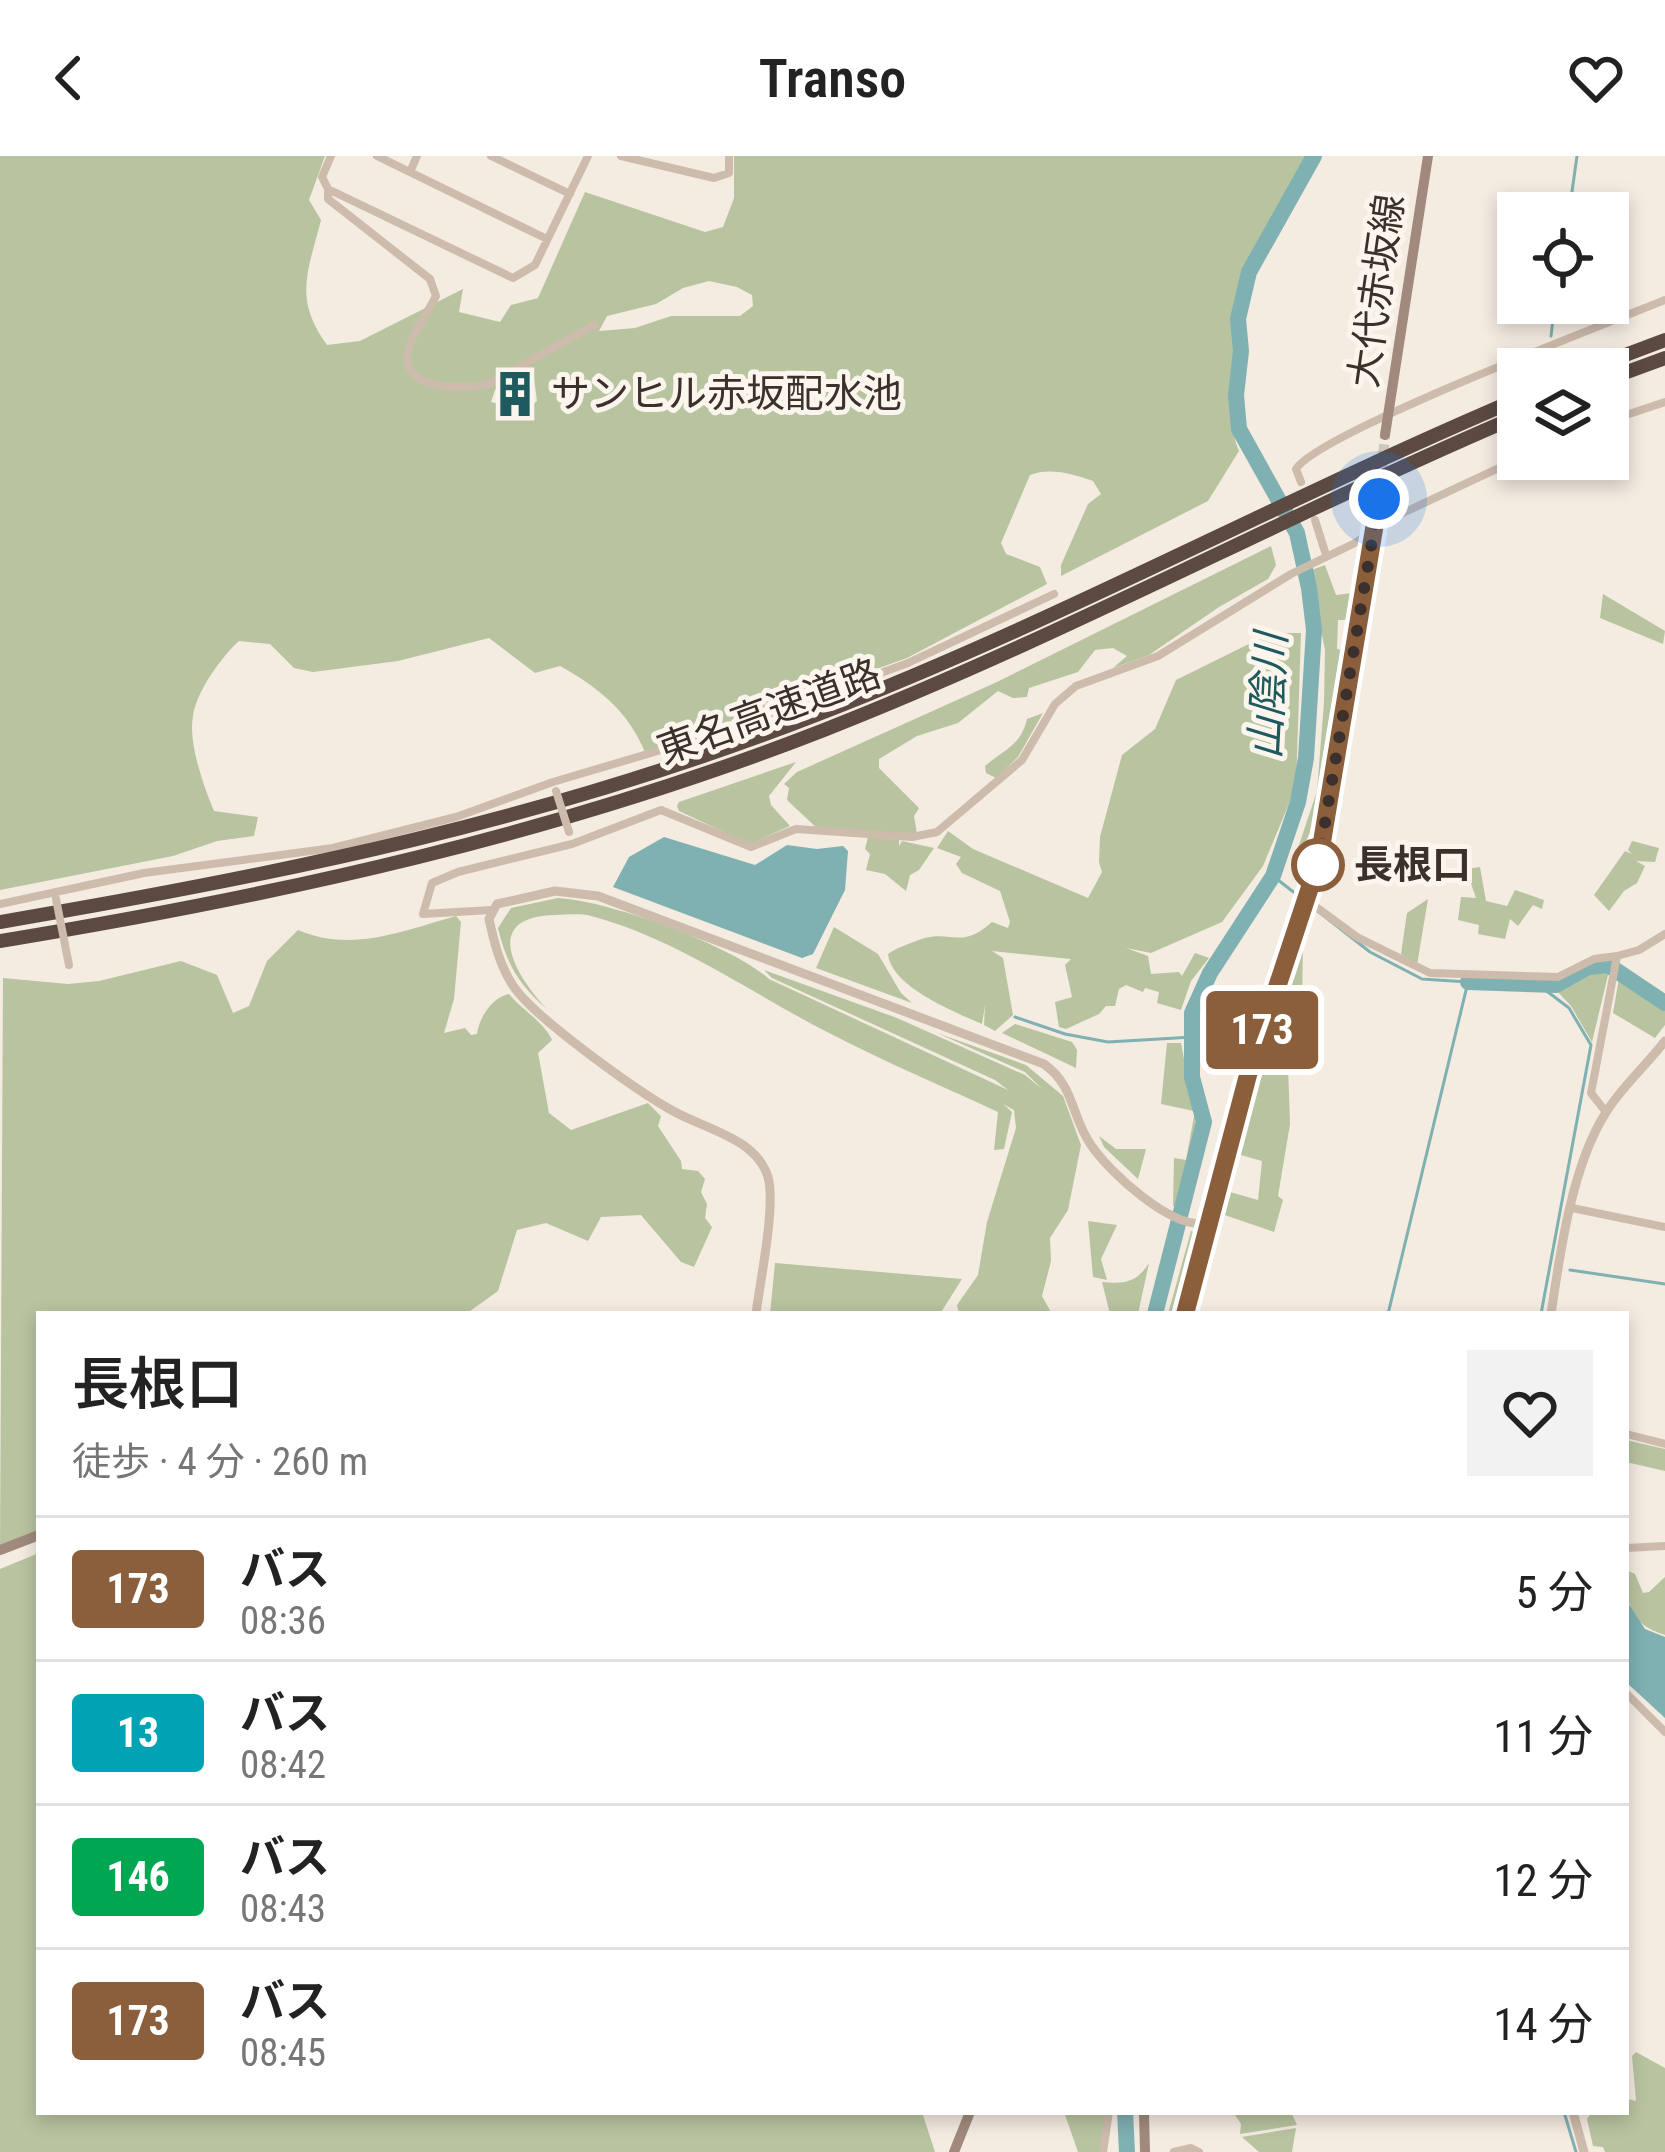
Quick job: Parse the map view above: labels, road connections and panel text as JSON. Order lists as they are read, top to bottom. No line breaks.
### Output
{"streets":{"highway":["東名高速道路"],"main road":["大代赤坂線"]},"water":["山陰川"],"places":{"building":["サンヒル赤坂配水池"],"other":["長根口"]},"lines":["bus line 173"],"page":{"header":"Transo","on_map":"173","heading":["長根口","徒歩 · 4 分 · 260 m"],"list":[{"mark":"173","name":"バス","note":"08:36","value":"5 分"},{"mark":"13","name":"バス","note":"08:42","value":"11 分"},{"mark":"146","name":"バス","note":"08:43","value":"12 分"},{"mark":"173","name":"バス","note":"08:45","value":"14 分"}]}}
